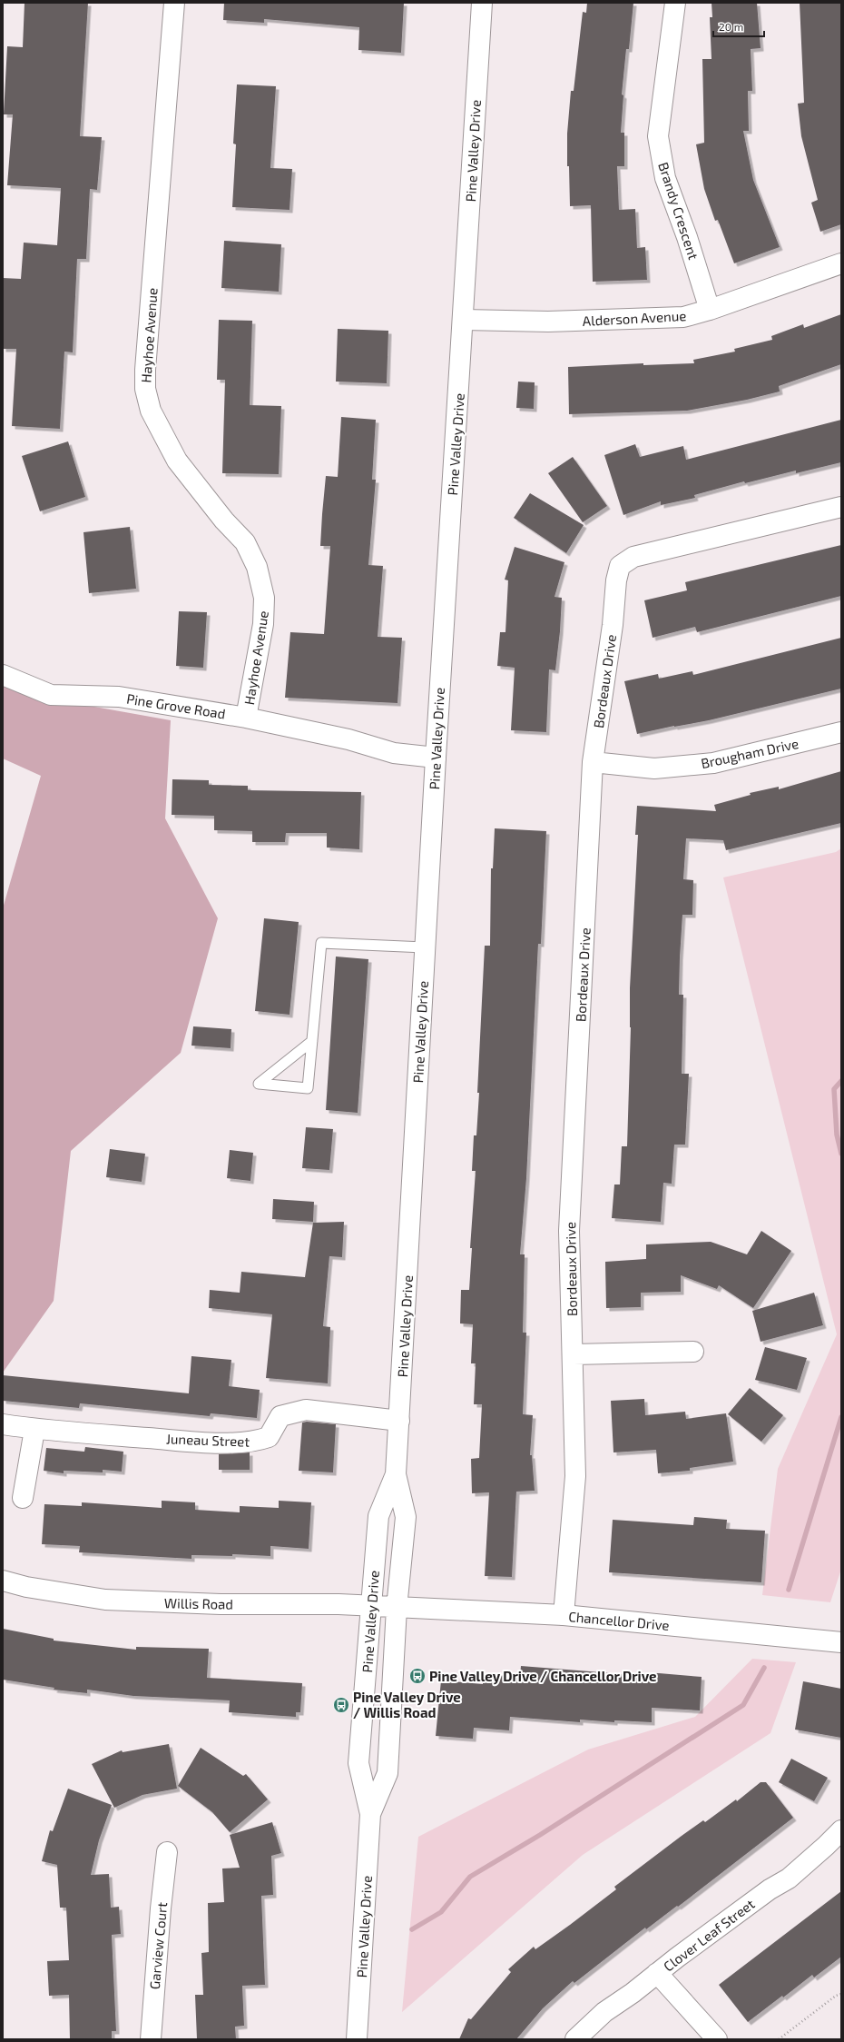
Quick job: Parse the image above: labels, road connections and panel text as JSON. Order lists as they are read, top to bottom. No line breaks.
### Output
{"streets":{"street":["Pine Valley Drive","Brandy Crescent","Alderson Avenue","Hayhoe Avenue","Bordeaux Drive","Pine Grove Road","Brougham Drive","Juneau Street","Willis Road","Chancellor Drive","Clover Leaf Street","Garview Court"]},"crossings":[["Pine Valley Drive","Alderson Avenue"],["Pine Valley Drive","Pine Grove Road"],["Pine Valley Drive","Juneau Street"],["Pine Valley Drive","Willis Road"],["Pine Valley Drive","Chancellor Drive"],["Brandy Crescent","Alderson Avenue"],["Hayhoe Avenue","Pine Grove Road"],["Bordeaux Drive","Brougham Drive"],["Bordeaux Drive","Chancellor Drive"],["Willis Road","Chancellor Drive"]],"places":{"bus stop":["Pine Valley Drive / Chancellor Drive","Pine Valley Drive / Willis Road"]},"scale_bar":"20 m"}
